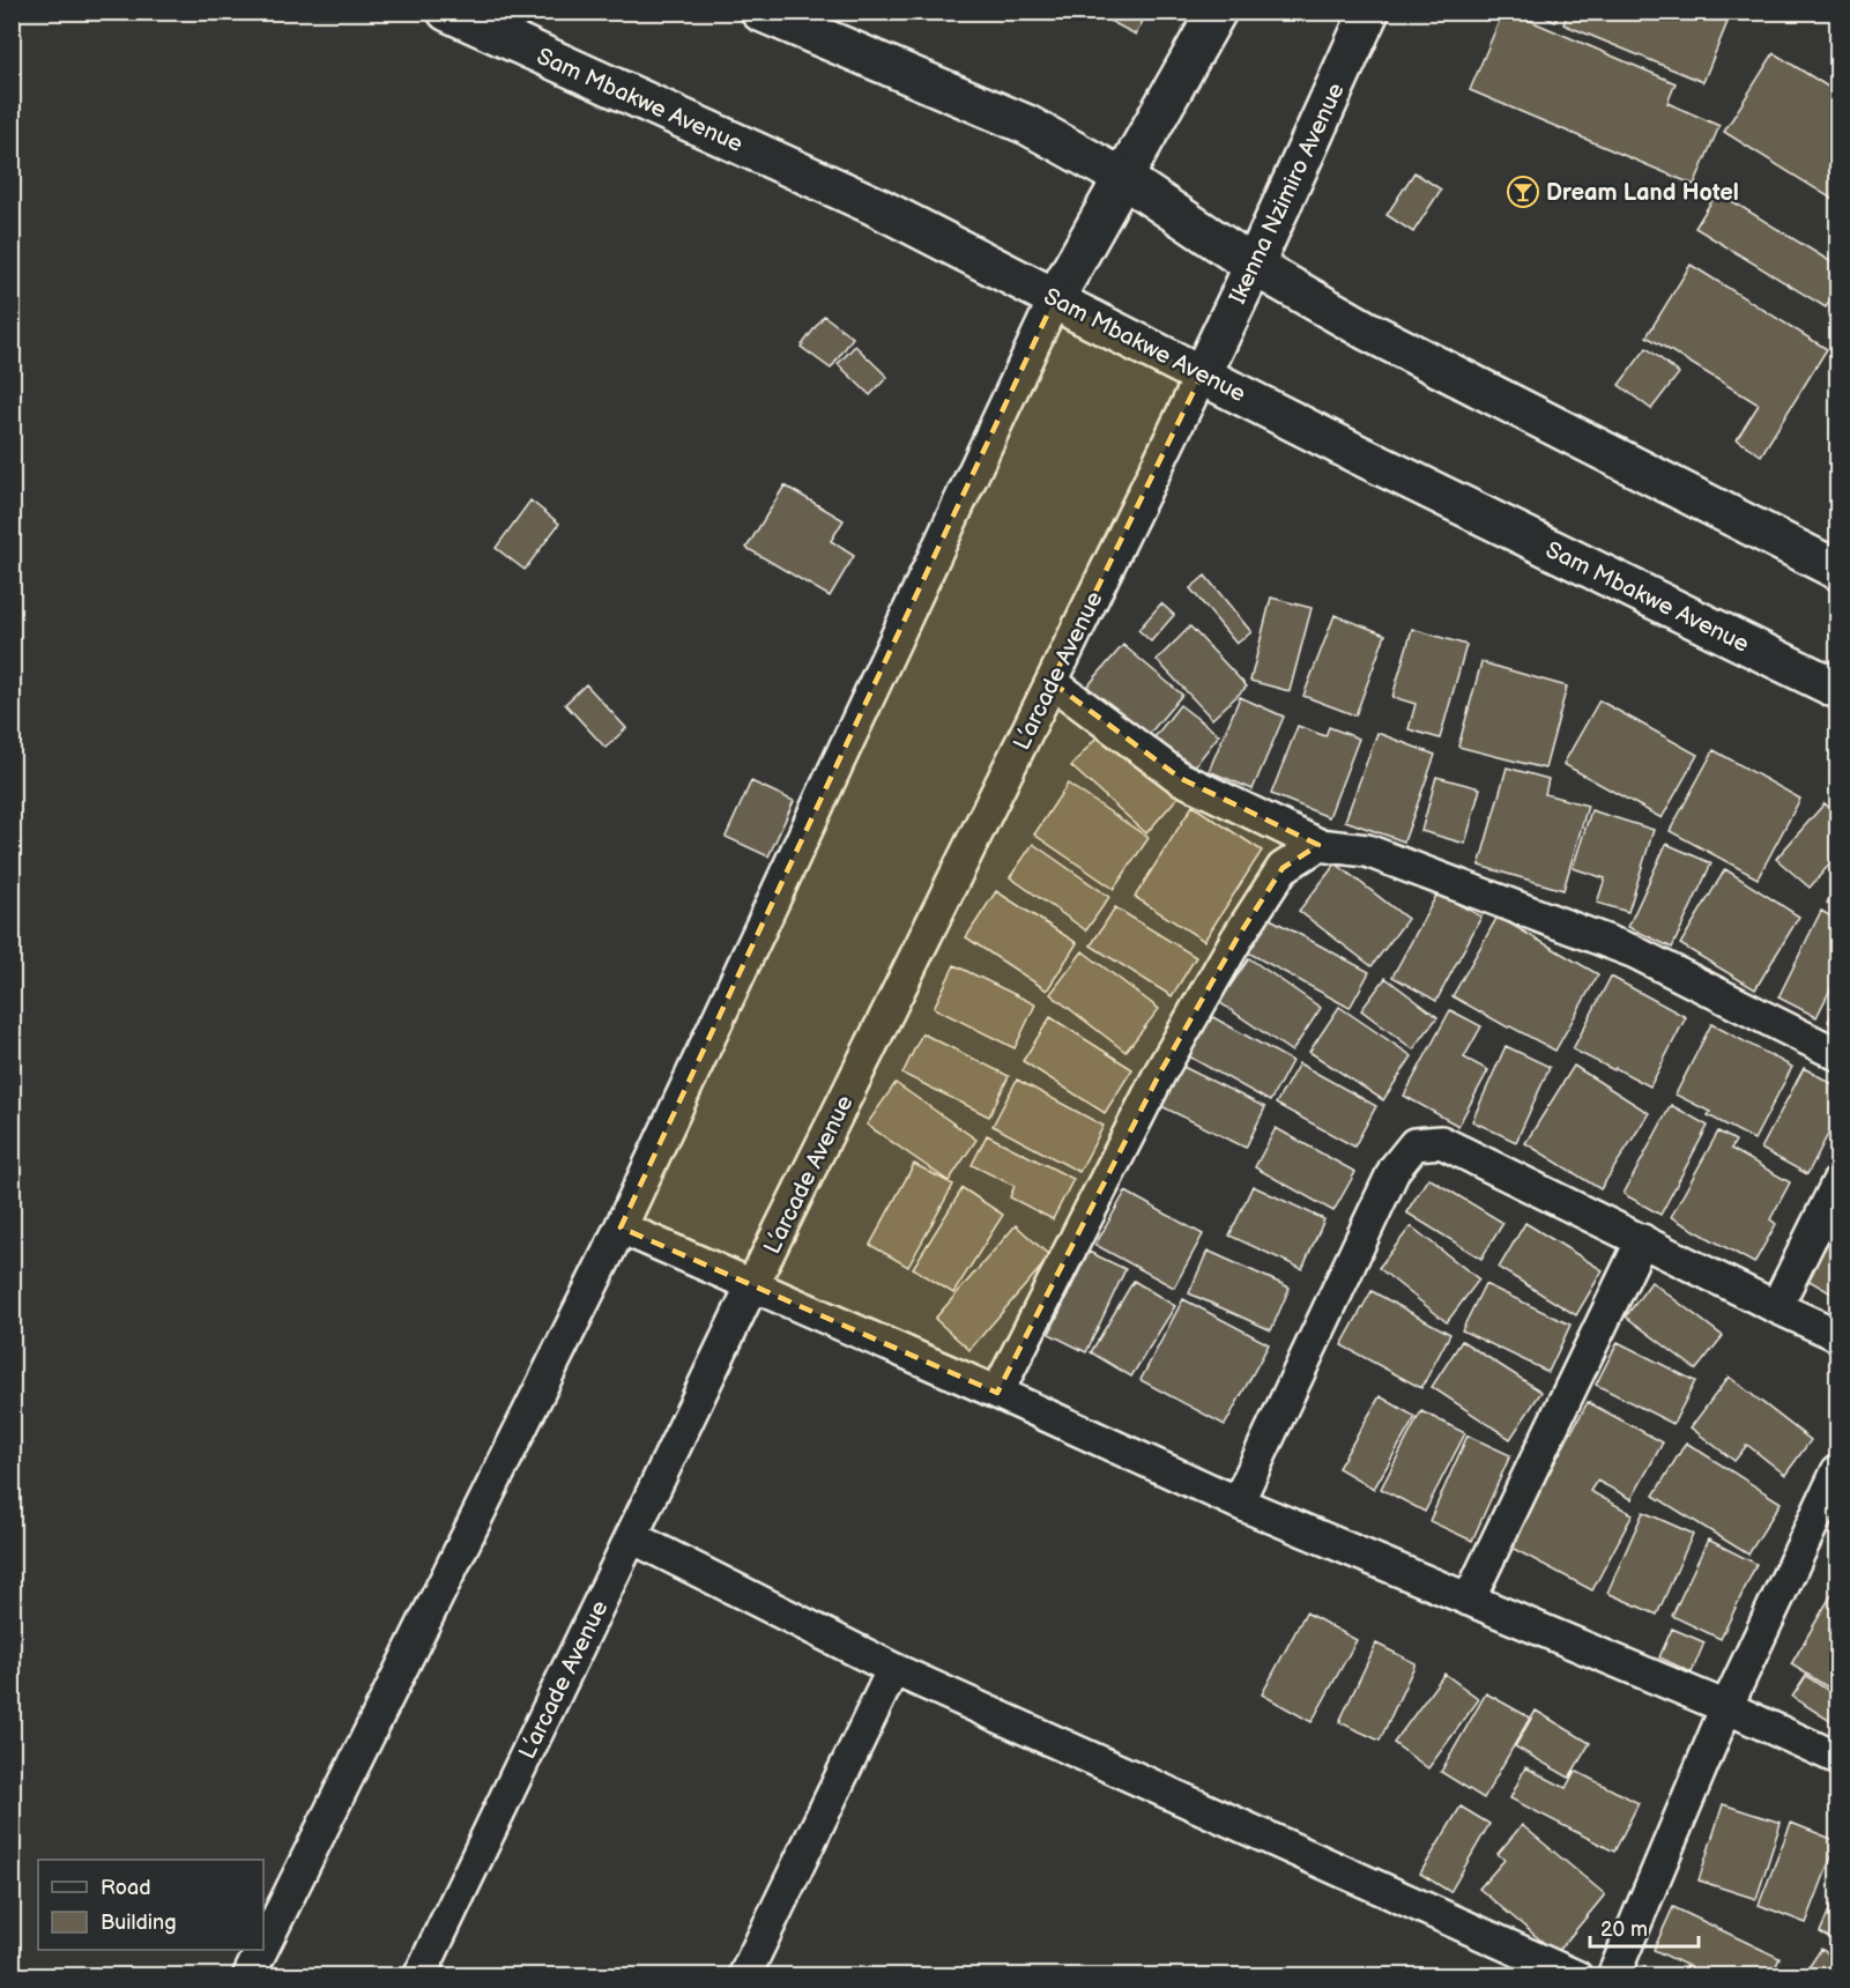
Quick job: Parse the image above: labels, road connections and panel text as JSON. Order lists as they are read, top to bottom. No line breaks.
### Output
{"streets":{"main road":["Sam Mbakwe Avenue","Ikenna Nzimiro Avenue"],"street":["L’arcade Avenue"]},"crossings":[["Sam Mbakwe Avenue","Ikenna Nzimiro Avenue"],["Sam Mbakwe Avenue","L’arcade Avenue"],["Ikenna Nzimiro Avenue","L’arcade Avenue"]],"places":{"bar":["Dream Land Hotel"]},"legend":["Road","Building"],"scale_bar":"20 m"}
